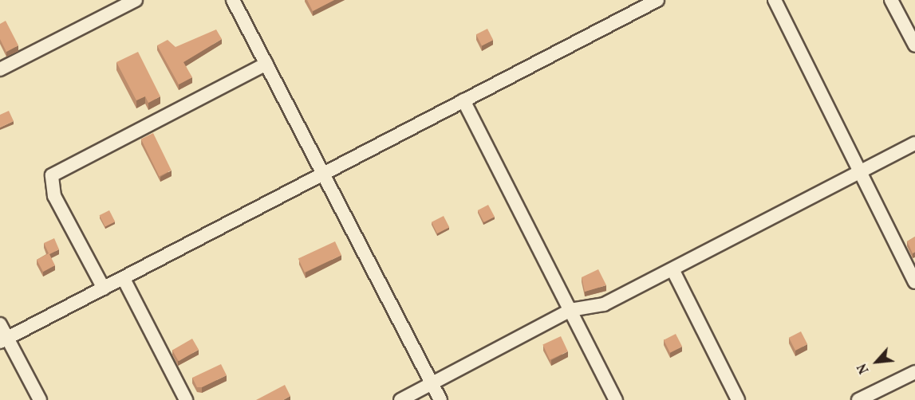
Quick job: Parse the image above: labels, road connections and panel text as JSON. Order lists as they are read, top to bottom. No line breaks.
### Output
{"north":"bottom left"}
